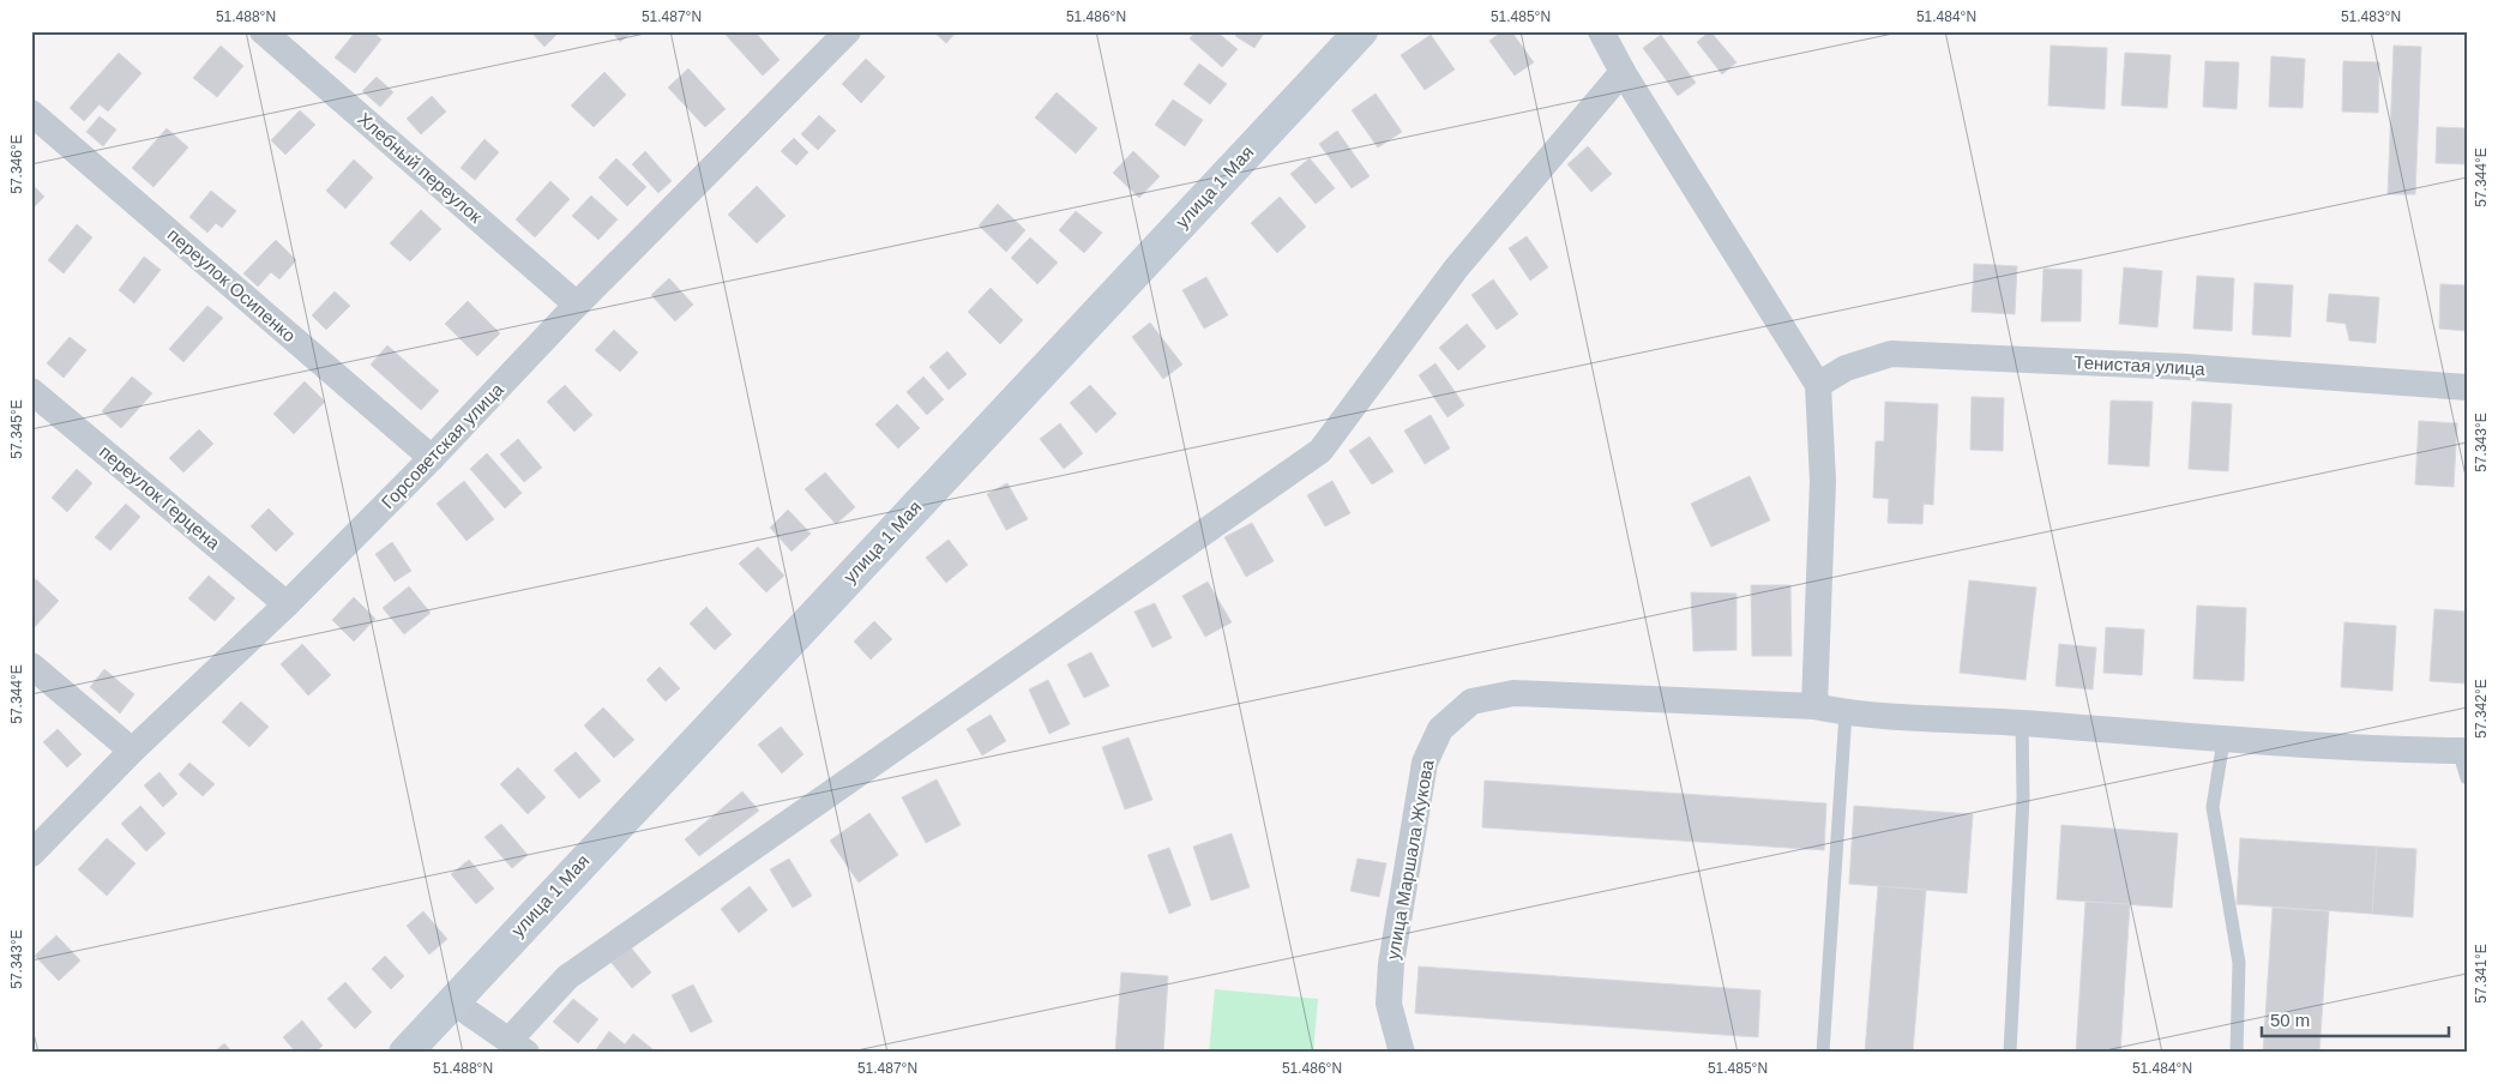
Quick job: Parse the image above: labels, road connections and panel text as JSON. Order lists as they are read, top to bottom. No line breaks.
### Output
{"streets":{"main road":["улица 1 Мая"],"street":["Хлебный переулок","переулок Осипенко","Тенистая улица","Горсоветская улица","переулок Герцена","улица Маршала Жукова"]},"crossings":[["Хлебный переулок","Горсоветская улица"],["переулок Осипенко","Горсоветская улица"],["Горсоветская улица","переулок Герцена"]],"scale_bar":"50 m","coordinates":["51.488°N","51.487°N","51.486°N","51.485°N","51.484°N","51.483°N","57.346°E","57.344°E","57.345°E","57.343°E","57.342°E","57.341°E"]}
